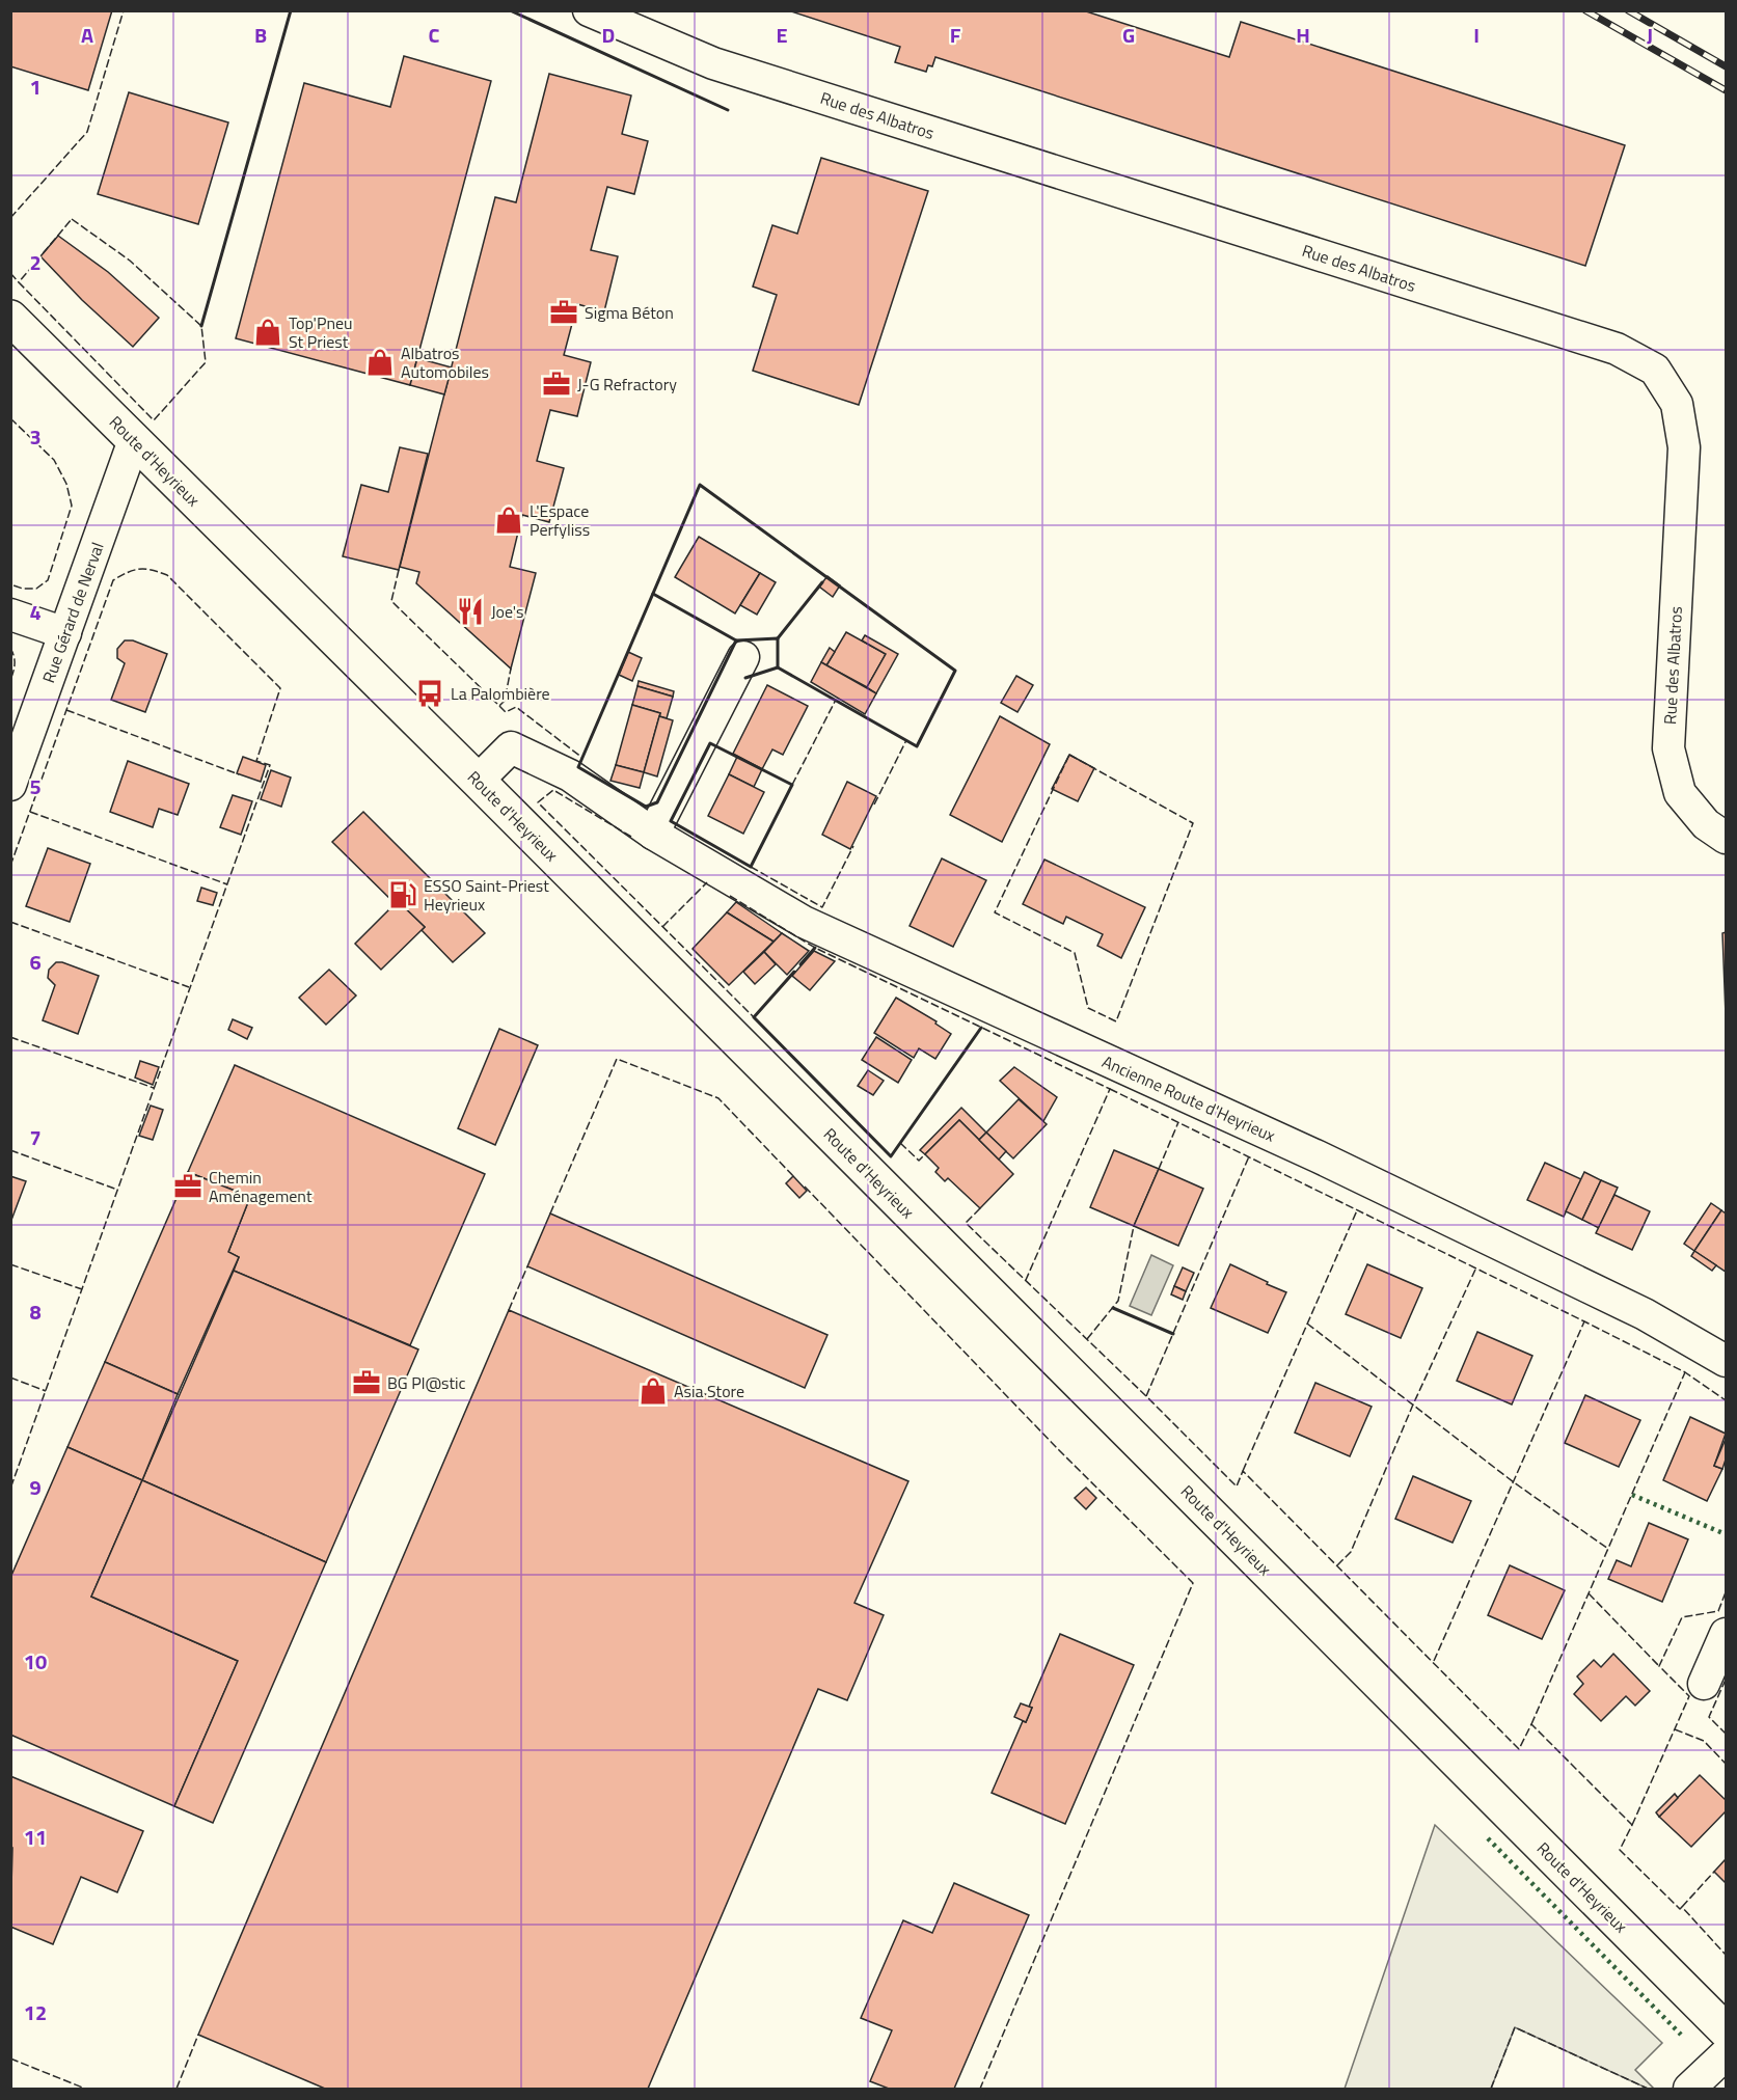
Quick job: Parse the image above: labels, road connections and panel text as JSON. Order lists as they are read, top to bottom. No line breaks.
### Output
{"streets":{"main road":["Route d'Heyrieux"],"street":["Rue des Albatros","Rue Gérard de Nerval","Ancienne Route d'Heyrieux"]},"crossings":[["Route d'Heyrieux","Rue Gérard de Nerval"],["Route d'Heyrieux","Ancienne Route d'Heyrieux"]],"places":{"office":["Sigma Béton","J-G Refractory","Chemin Aménagement","BG Pl@stic"],"shop":["Top'Pneu St Priest","Albatros Automobiles","L'Espace Perfyliss","Asia Store"],"restaurant":["Joe's"],"bus stop":["La Palombière"],"fuel station":["ESSO Saint-Priest Heyrieux"]},"grid":{"columns":["A","B","C","D","E","F","G","H","I","J"],"rows":["1","2","3","4","5","6","7","8","9","10","11","12"]}}
